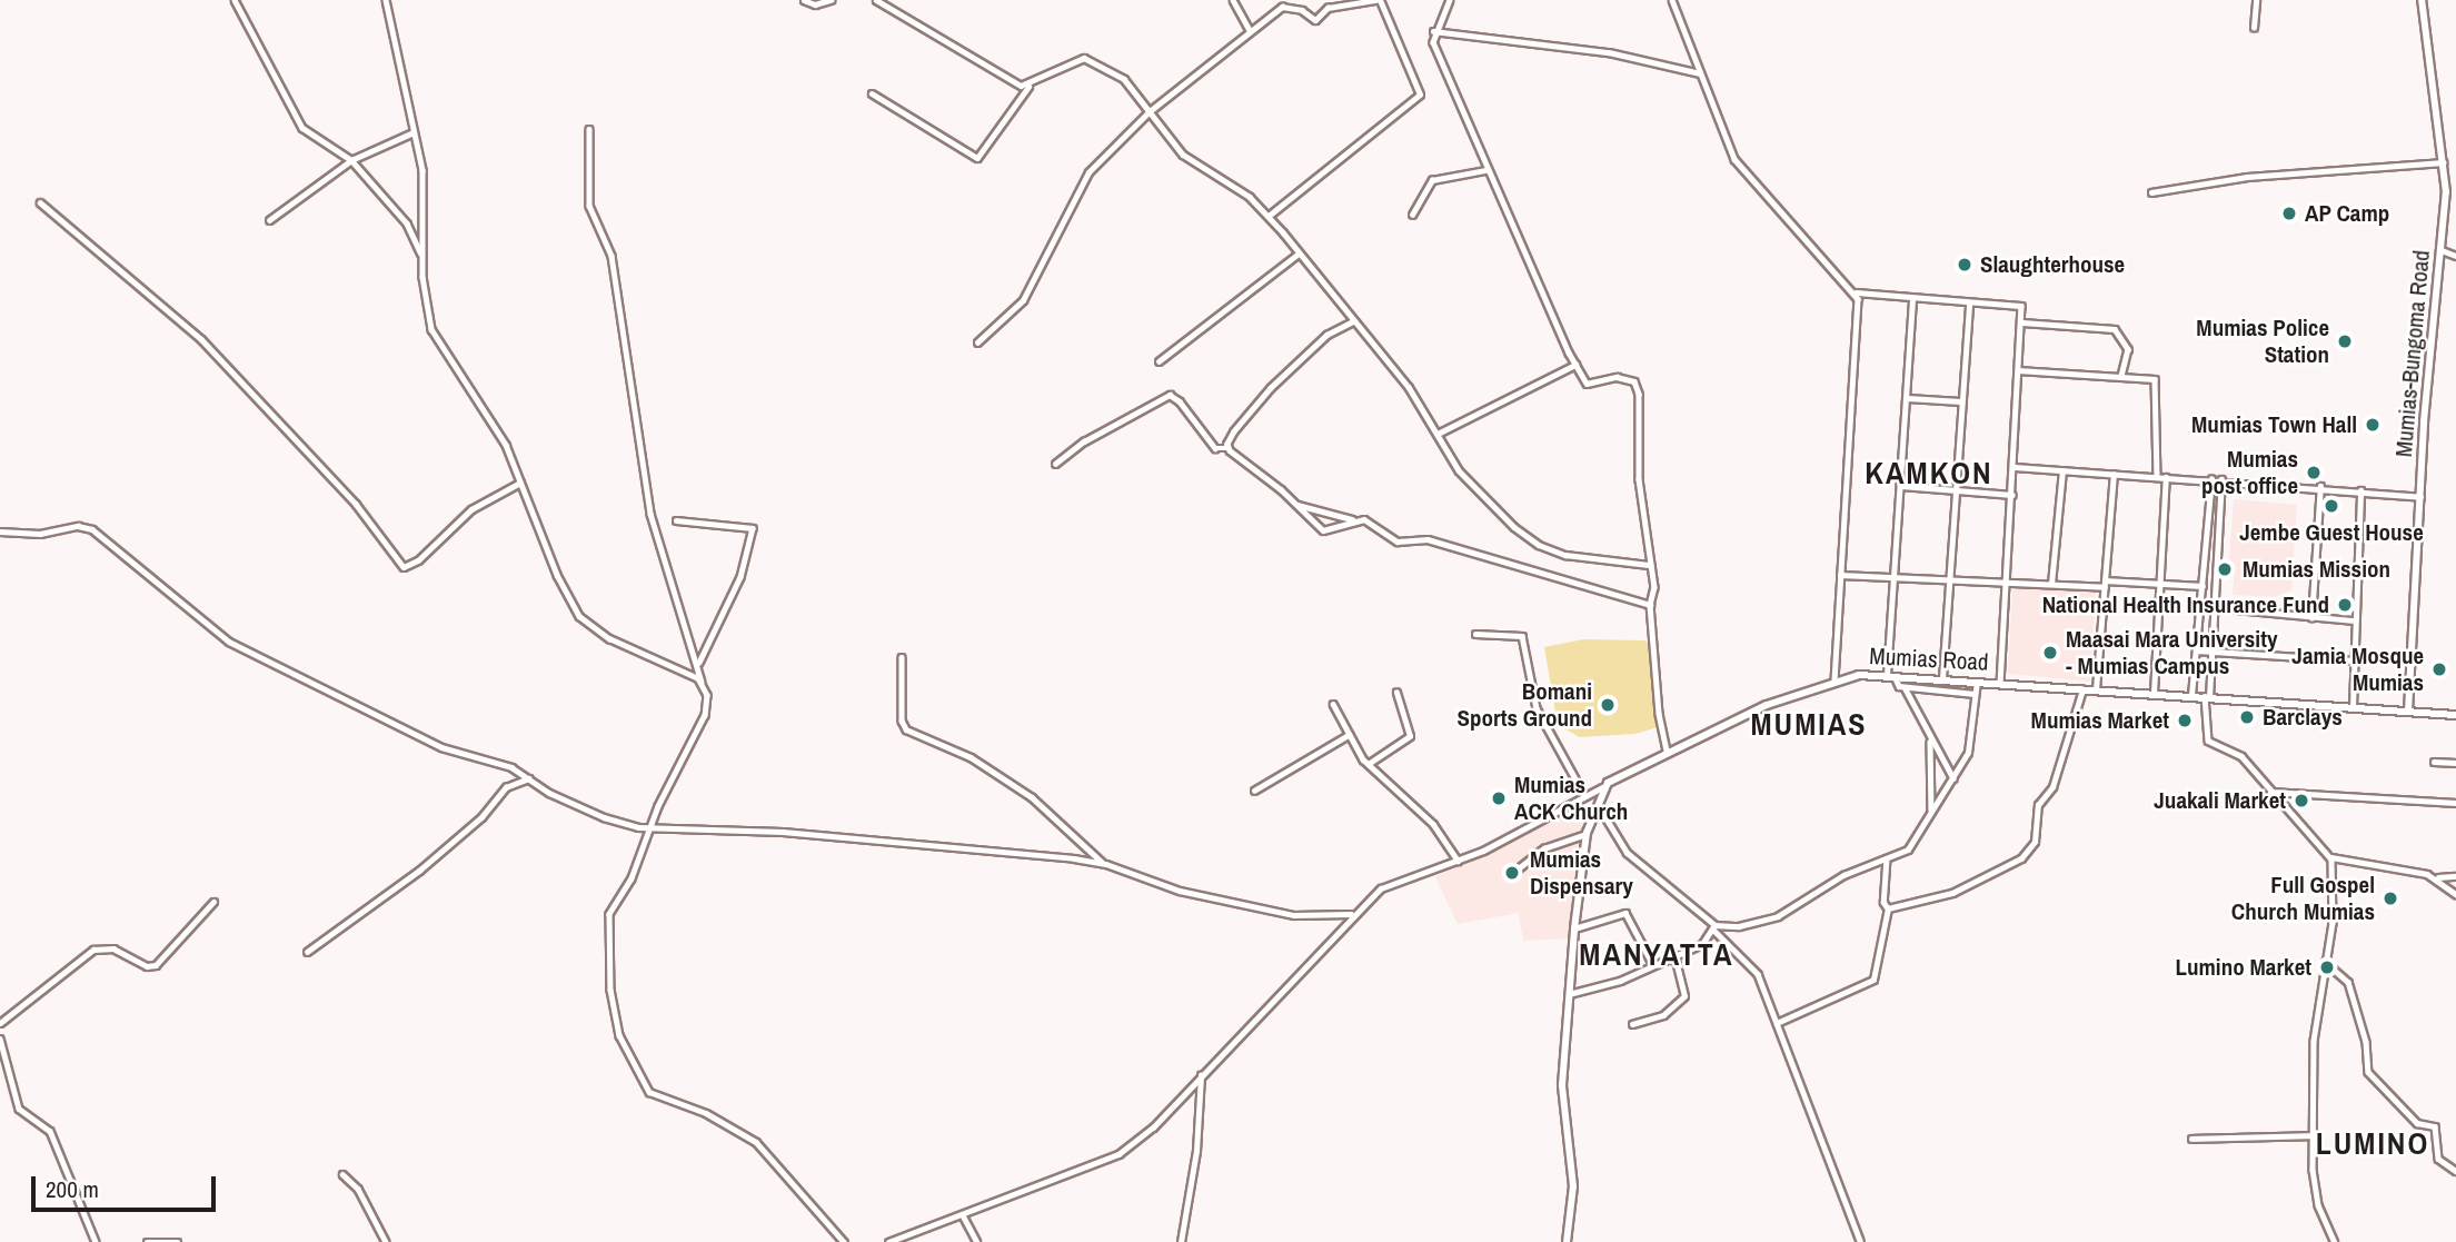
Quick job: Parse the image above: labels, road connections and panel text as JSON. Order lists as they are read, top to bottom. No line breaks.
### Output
{"streets":{"street":["Mumias-Bungoma Road","Mumias Road"]},"crossings":[["Mumias-Bungoma Road","Mumias Road"]],"districts":["KAMKON","MUMIAS","MANYATTA","LUMINO"],"places":["AP Camp","Slaughterhouse","Mumias Police Station","Mumias Town Hall","Mumias post office","Jembe Guest House","Mumias Mission","National Health Insurance Fund","Maasai Mara University - Mumias Campus","Jamia Mosque Mumias","Bomani Sports Ground","Barclays","Mumias Market","Mumias ACK Church","Juakali Market","Mumias Dispensary","Full Gospel Church Mumias","Lumino Market"],"scale_bar":"200 m"}
